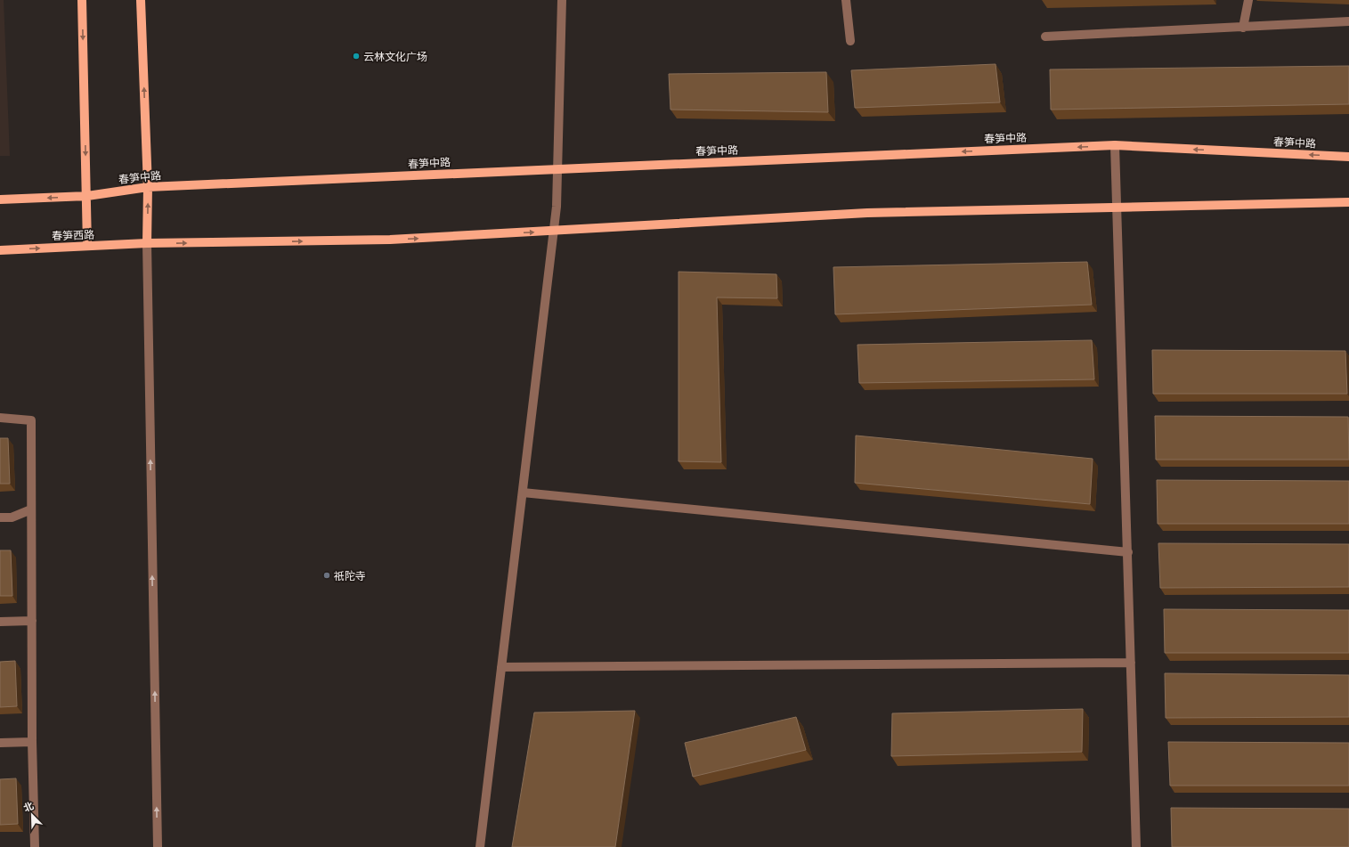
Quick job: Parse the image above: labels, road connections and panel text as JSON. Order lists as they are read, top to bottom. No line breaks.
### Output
{"streets":{"main road":["春笋中路","春笋西路"]},"places":["云林文化广场","祇陀寺"],"north":"top left"}
